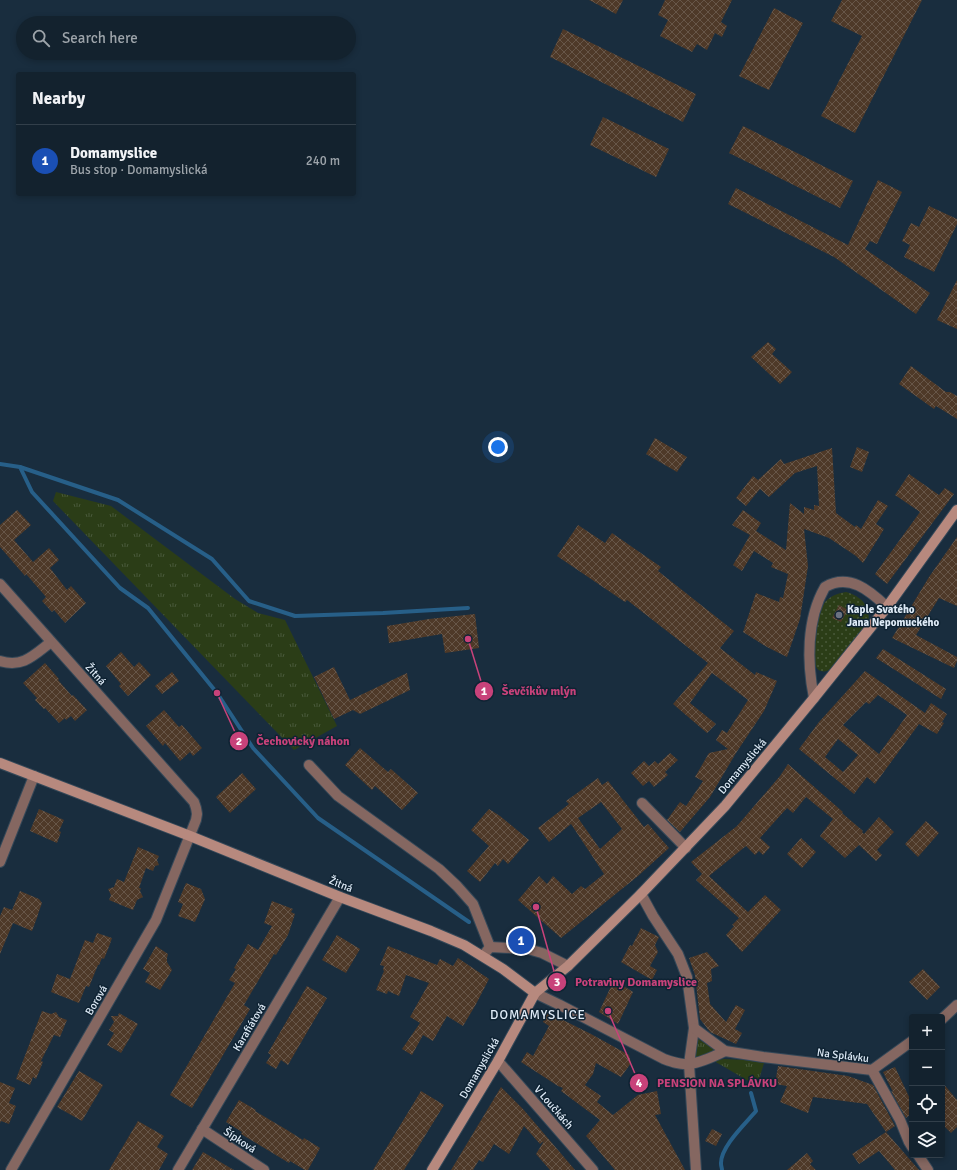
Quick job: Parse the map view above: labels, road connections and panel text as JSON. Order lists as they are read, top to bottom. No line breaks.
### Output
{"streets":{"street":["Žitná","Domamyslická","Borová","Karafiátová","Na Splávku","V Loučkách","Šípková"]},"crossings":[["Žitná","Domamyslická"],["Žitná","Borová"],["Žitná","Karafiátová"],["Domamyslická","V Loučkách"],["Karafiátová","Šípková"]],"districts":["DOMAMYSLICE"],"places":["Kaple Svatého Jana Nepomuckého","Ševčíkův mlýn","Čechovický náhon","Potraviny Domamyslice","PENSION NA SPLÁVKU"],"page":{"search":"Search here","heading":"Nearby","list":[{"mark":"1","name":"Domamyslice","note":"Bus stop · Domamyslická","value":"240 m"}],"pins":"1","map_buttons":["+","−"]}}
